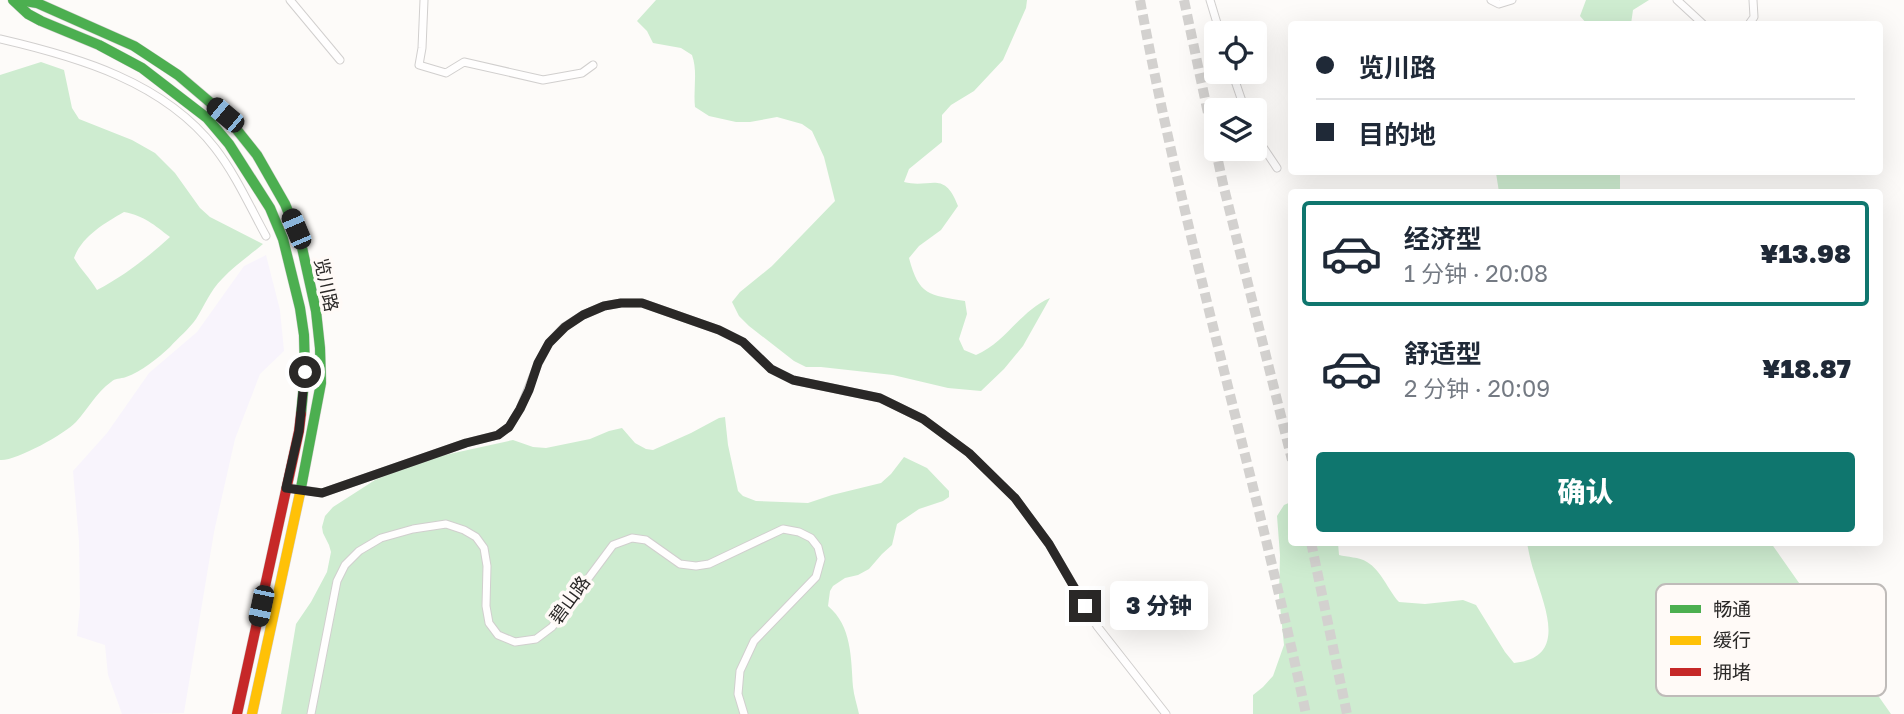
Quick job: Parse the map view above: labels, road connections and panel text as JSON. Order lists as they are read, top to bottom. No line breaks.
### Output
{"streets":{"street":["览川路","碧山路"]},"legend":["畅通","缓行","拥堵"],"page":{"banner":["览川路","目的地"],"list":[{"name":"经济型","note":"1 分钟 · 20:08","value":"¥13.98"},{"name":"舒适型","note":"2 分钟 · 20:09","value":"¥18.87"}],"buttons":"确认","bubble":"3 分钟"}}
